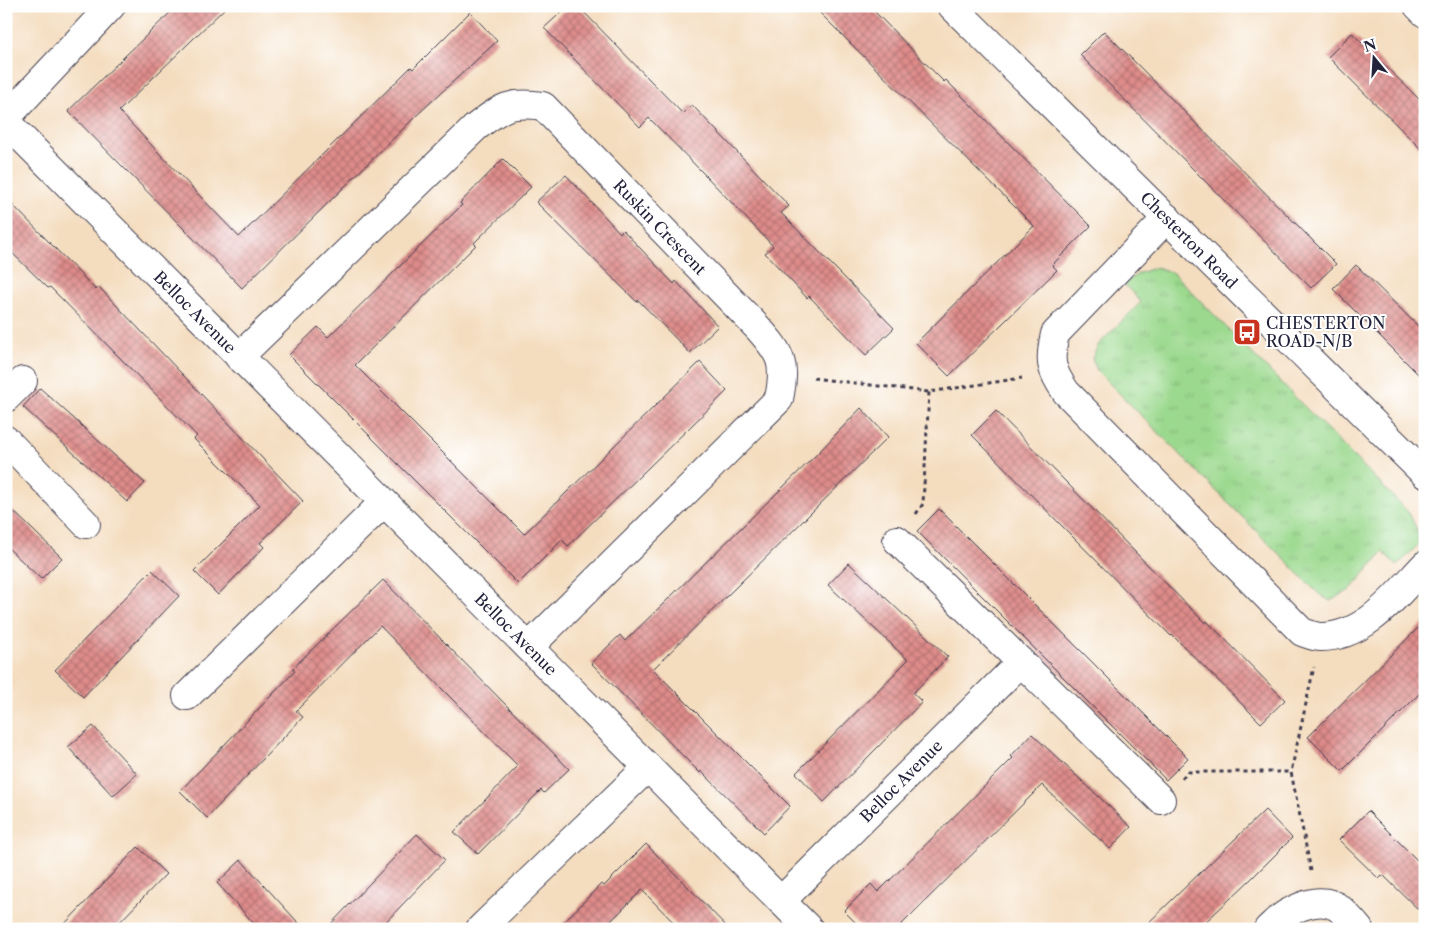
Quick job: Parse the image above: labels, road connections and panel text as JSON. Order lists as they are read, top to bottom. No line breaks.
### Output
{"streets":{"street":["Ruskin Crescent","Chesterton Road","Belloc Avenue"]},"crossings":[["Ruskin Crescent","Belloc Avenue"]],"places":{"bus stop":["CHESTERTON ROAD-N/B"]},"north":"top"}
